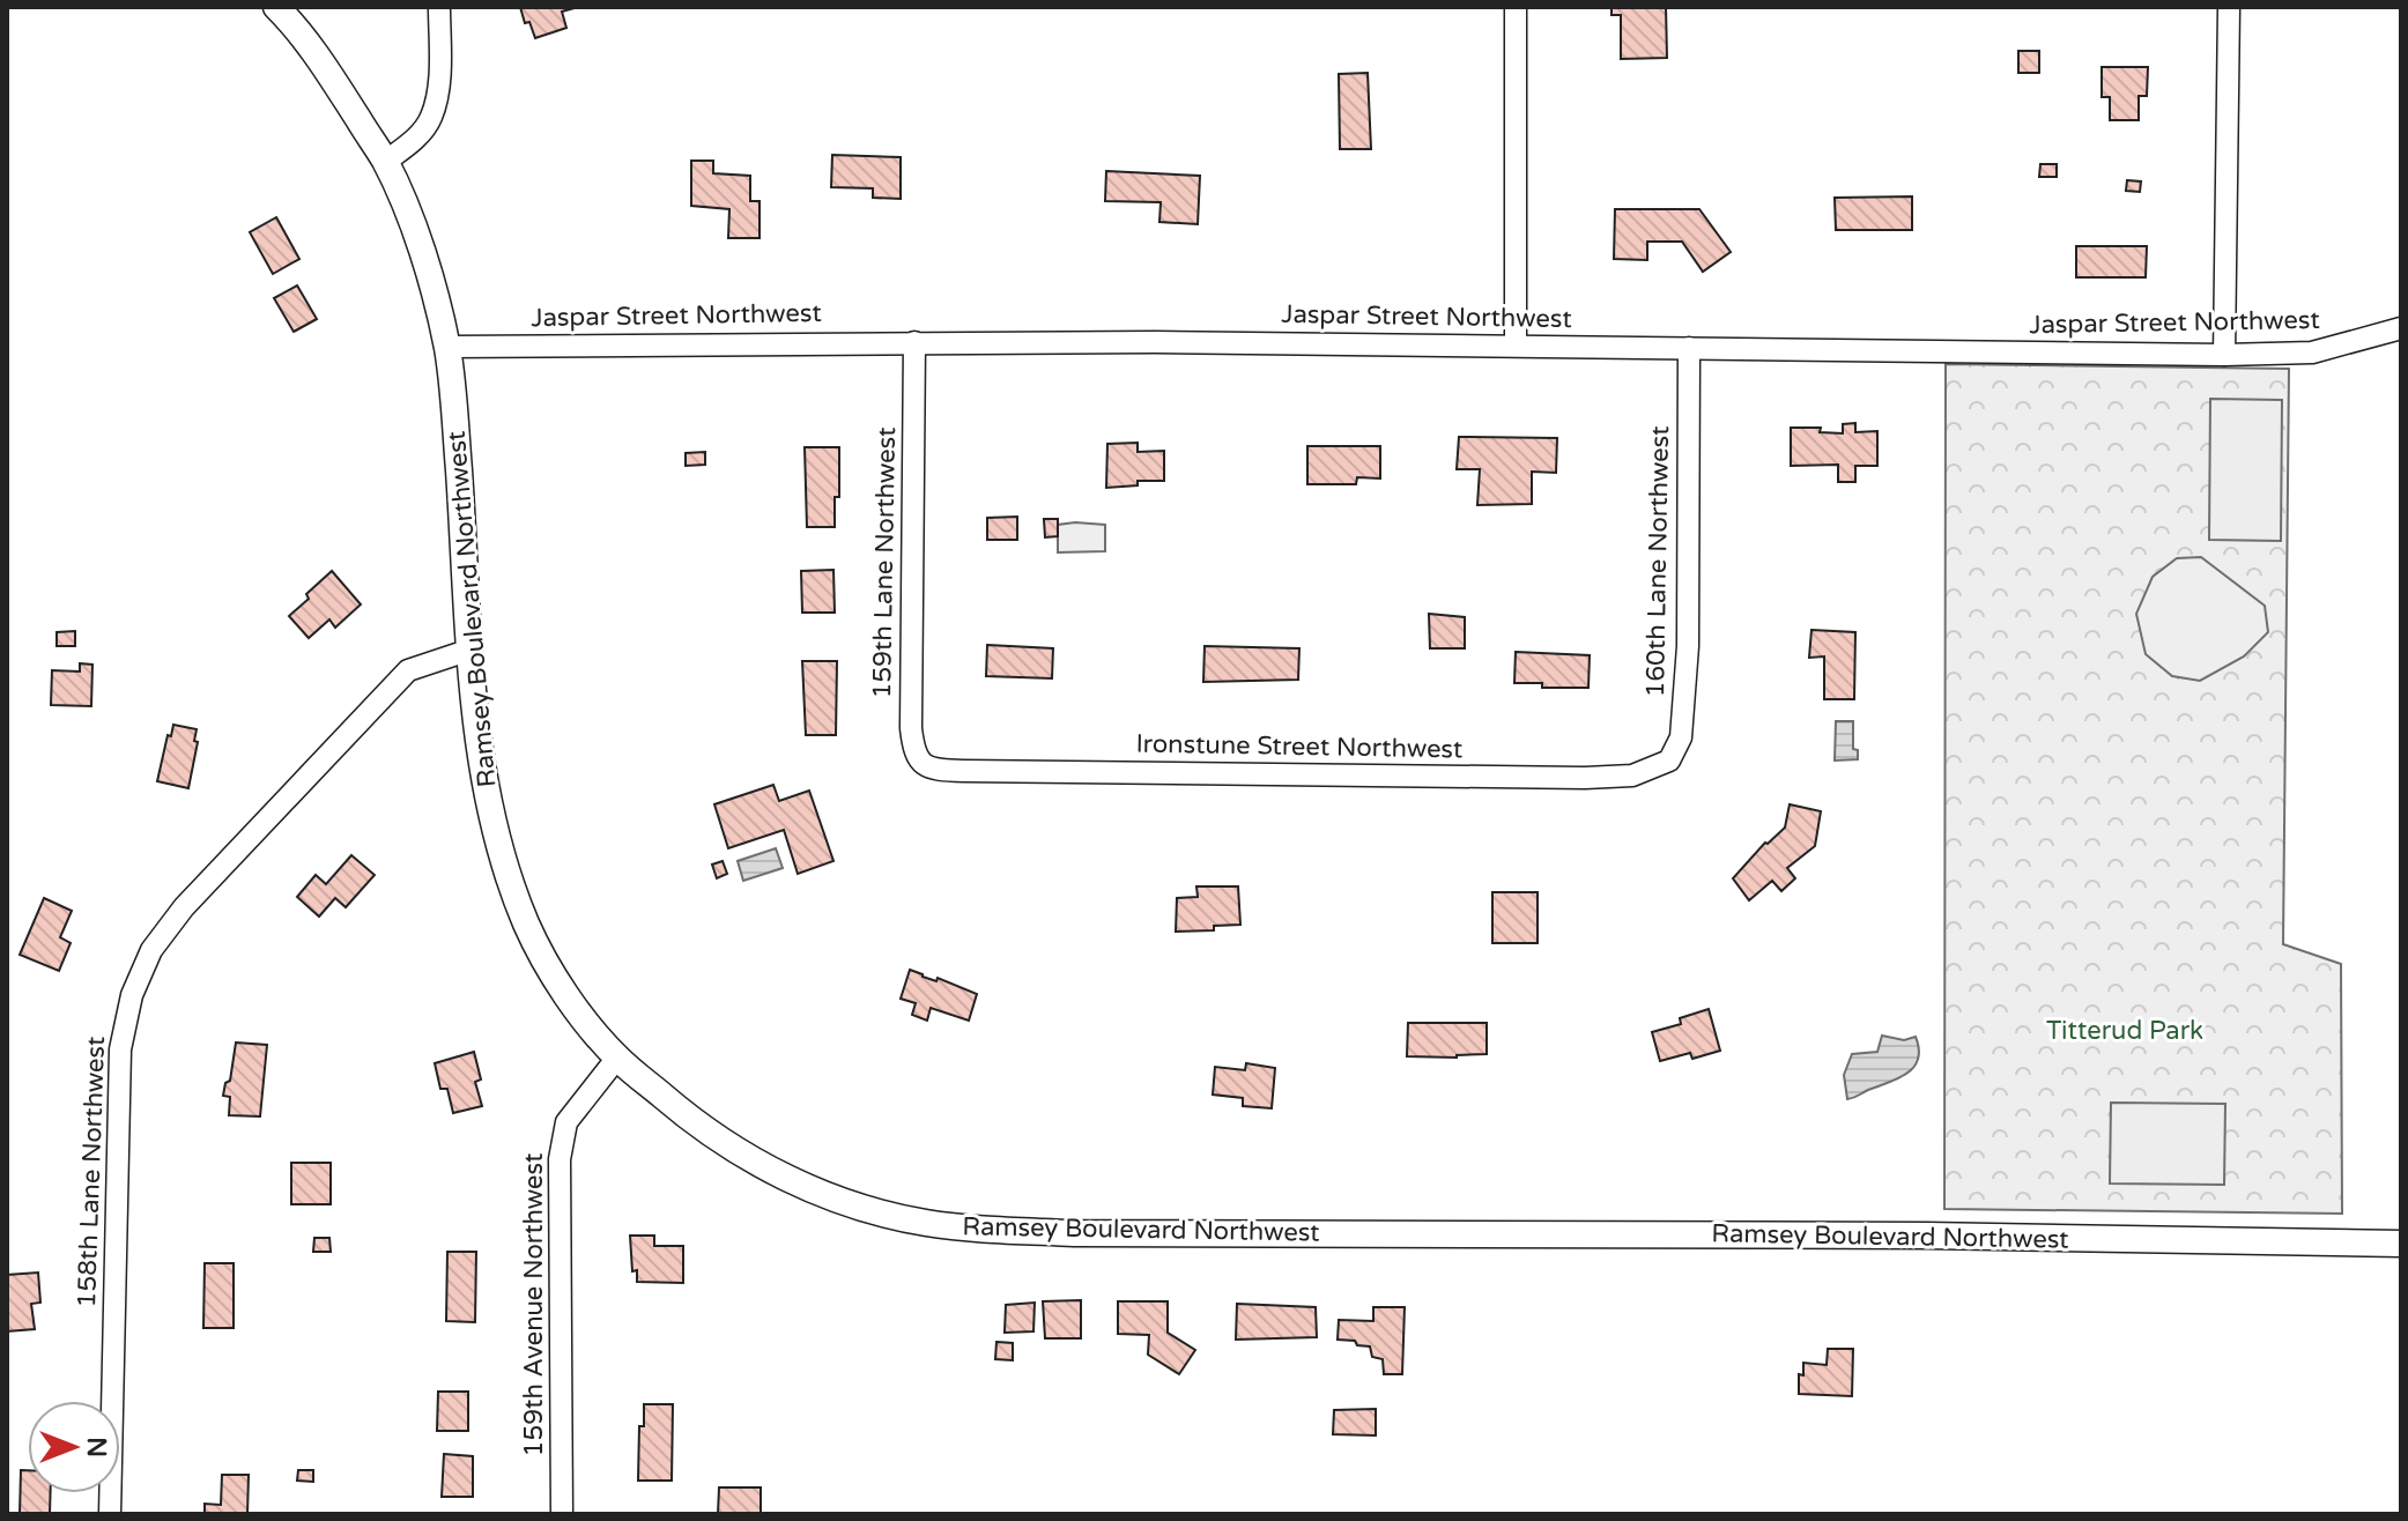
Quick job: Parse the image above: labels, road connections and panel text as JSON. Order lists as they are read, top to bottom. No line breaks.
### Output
{"streets":{"street":["Jaspar Street Northwest","160th Lane Northwest","159th Lane Northwest","Ramsey Boulevard Northwest","Ironstune Street Northwest","158th Lane Northwest","159th Avenue Northwest"]},"crossings":[["Jaspar Street Northwest","160th Lane Northwest"],["Jaspar Street Northwest","159th Lane Northwest"],["Jaspar Street Northwest","Ramsey Boulevard Northwest"],["160th Lane Northwest","Ironstune Street Northwest"],["159th Lane Northwest","Ironstune Street Northwest"],["Ramsey Boulevard Northwest","158th Lane Northwest"],["Ramsey Boulevard Northwest","159th Avenue Northwest"]],"parks":["Titterud Park"],"north":"right"}
